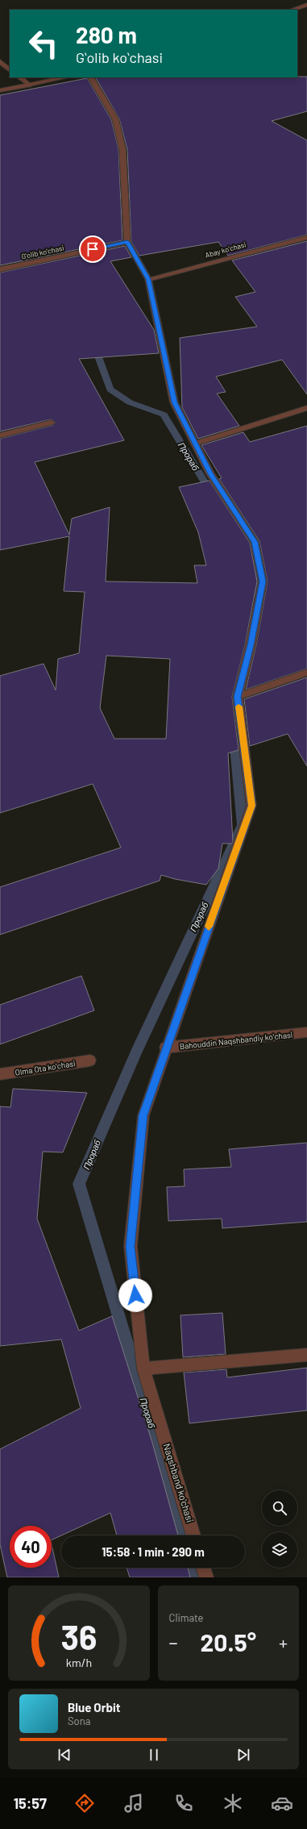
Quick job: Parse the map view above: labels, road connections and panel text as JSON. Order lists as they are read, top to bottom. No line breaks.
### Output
{"streets":{"street":["Abay koʻchasi","Gʻolib koʻchasi","Bahouddin Naqshbandiy koʻchasi","Olma Ota koʻchasi","Naqshband ko'chasi"]},"crossings":[["Bahouddin Naqshbandiy koʻchasi","Naqshband ko'chasi"]],"water":["Прораб"],"page":{"turn":["280 m","Gʻolib koʻchasi"],"limit":"40","trip":"15:58 · 1 min · 290 m","tile":"Climate","heat":["−","20.5°","+"],"song":["Blue Orbit","Sona"],"tabs":"15:57","gauge":["36","km/h"]}}
